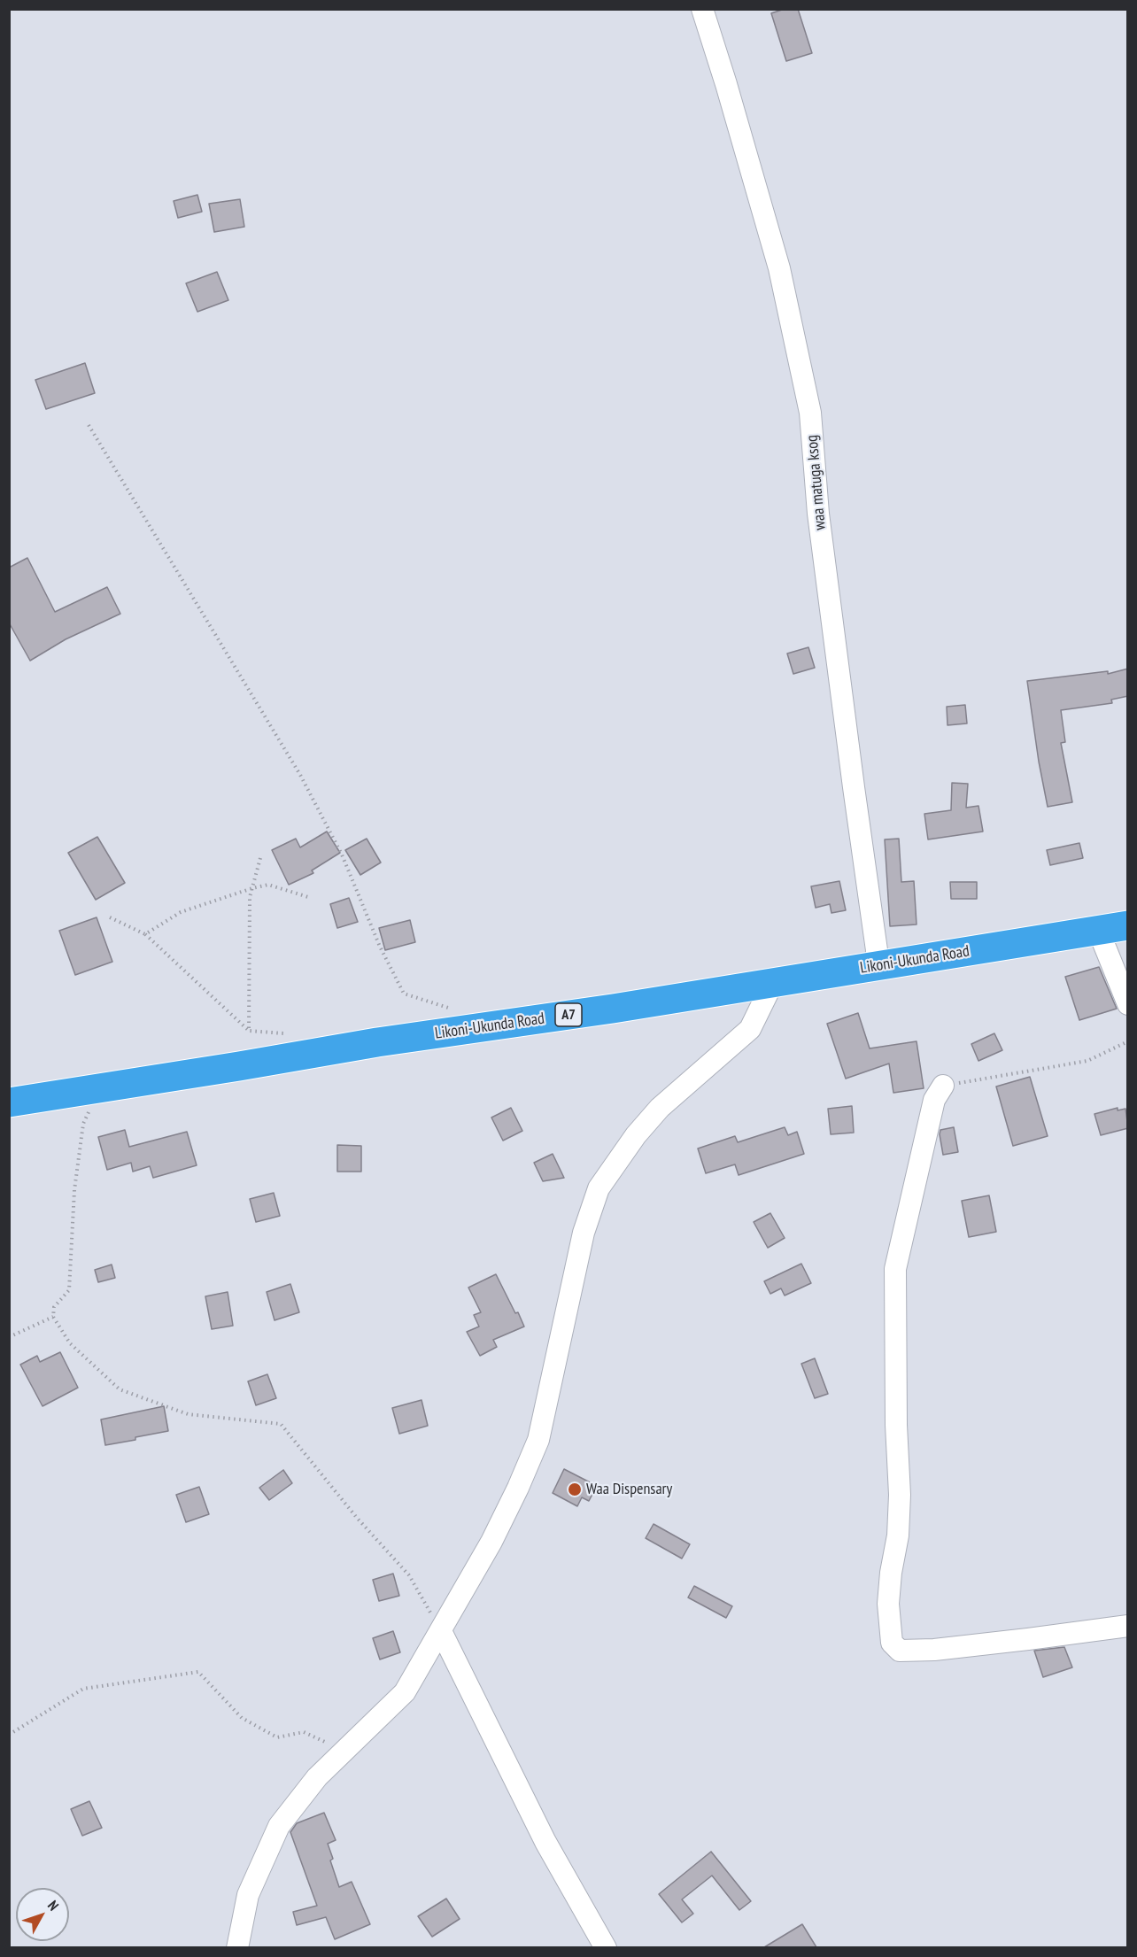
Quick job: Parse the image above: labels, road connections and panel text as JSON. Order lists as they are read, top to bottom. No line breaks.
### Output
{"streets":{"highway":["Likoni-Ukunda Road","A7"],"street":["waa matuga ksog"]},"crossings":[["waa matuga ksog","Likoni-Ukunda Road"]],"places":["Waa Dispensary"],"north":"top right"}
